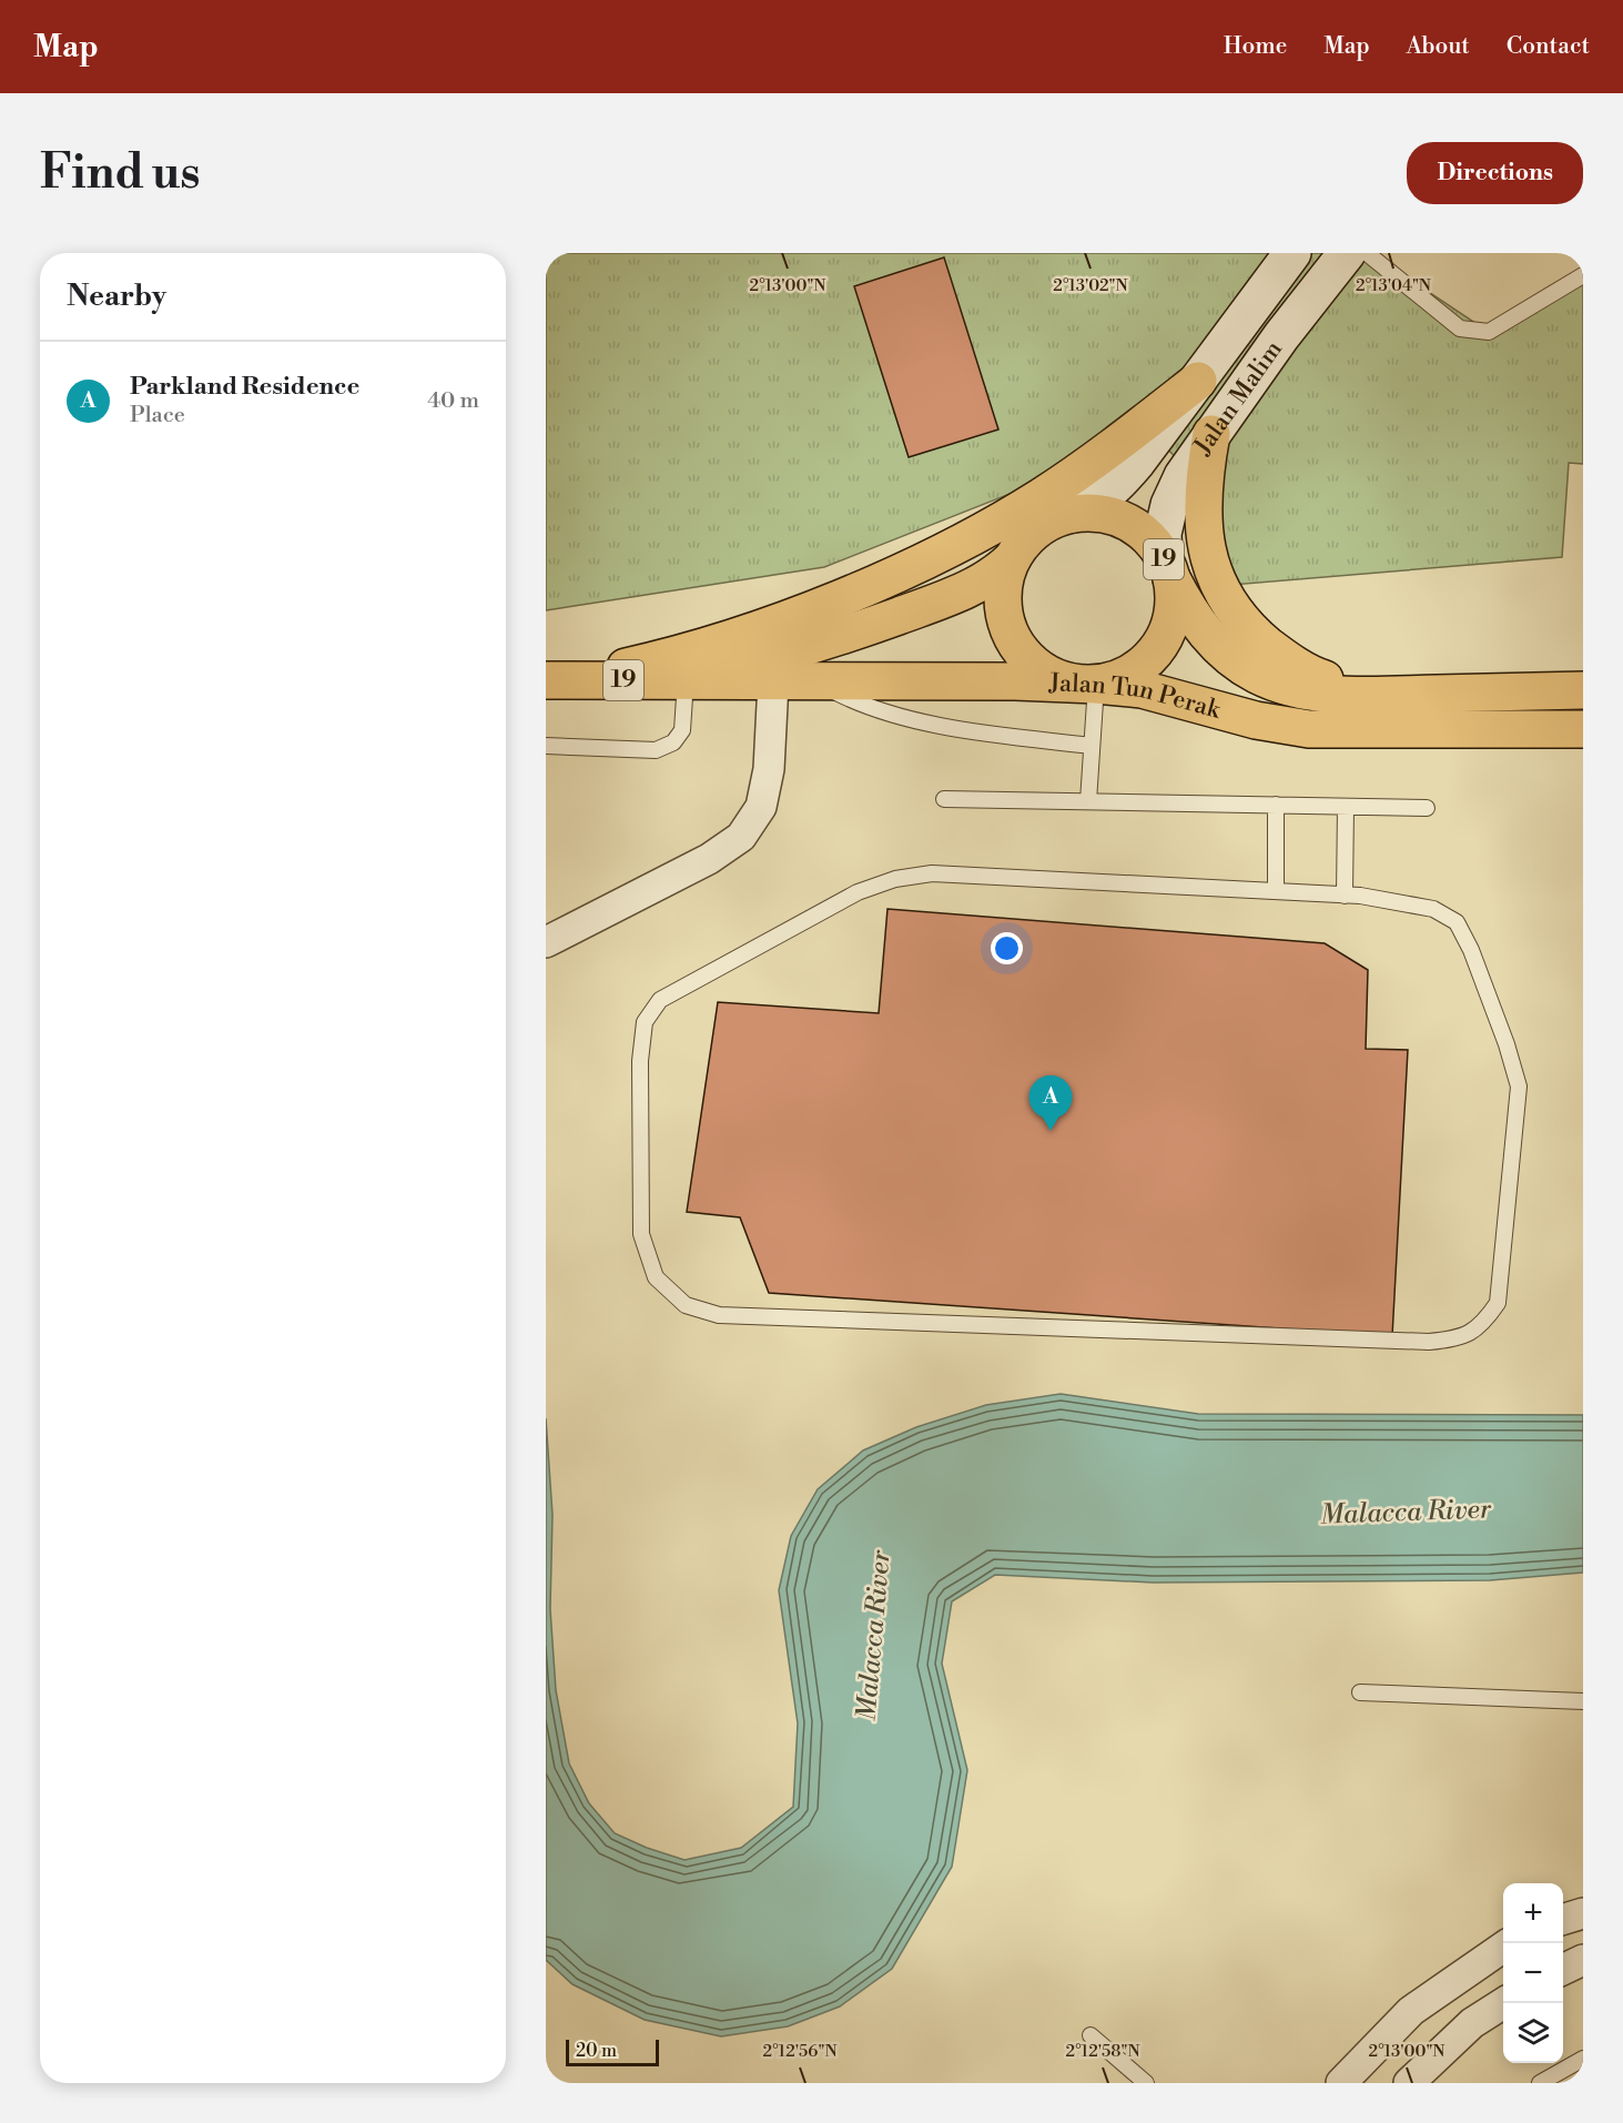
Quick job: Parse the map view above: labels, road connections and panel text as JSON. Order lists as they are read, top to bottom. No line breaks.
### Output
{"streets":{"main road":["Jalan Malim","19","Jalan Tun Perak"]},"crossings":[["Jalan Malim","19"],["Jalan Malim","Jalan Tun Perak"],["19","Jalan Tun Perak"]],"water":["Malacca River"],"scale_bar":"20 m","page":{"header":"Map","nav":["Home","Map","About","Contact"],"buttons":"Directions","title":"Find us","heading":"Nearby","list":[{"mark":"A","name":"Parkland Residence","note":"Place","value":"40 m"}],"pins":"A","map_buttons":["+","−"],"scale":"20 m"},"coordinates":["2°13'02\"N","2°13'00\"N","2°13'04\"N","2°12'56\"N","2°12'58\"N"]}
